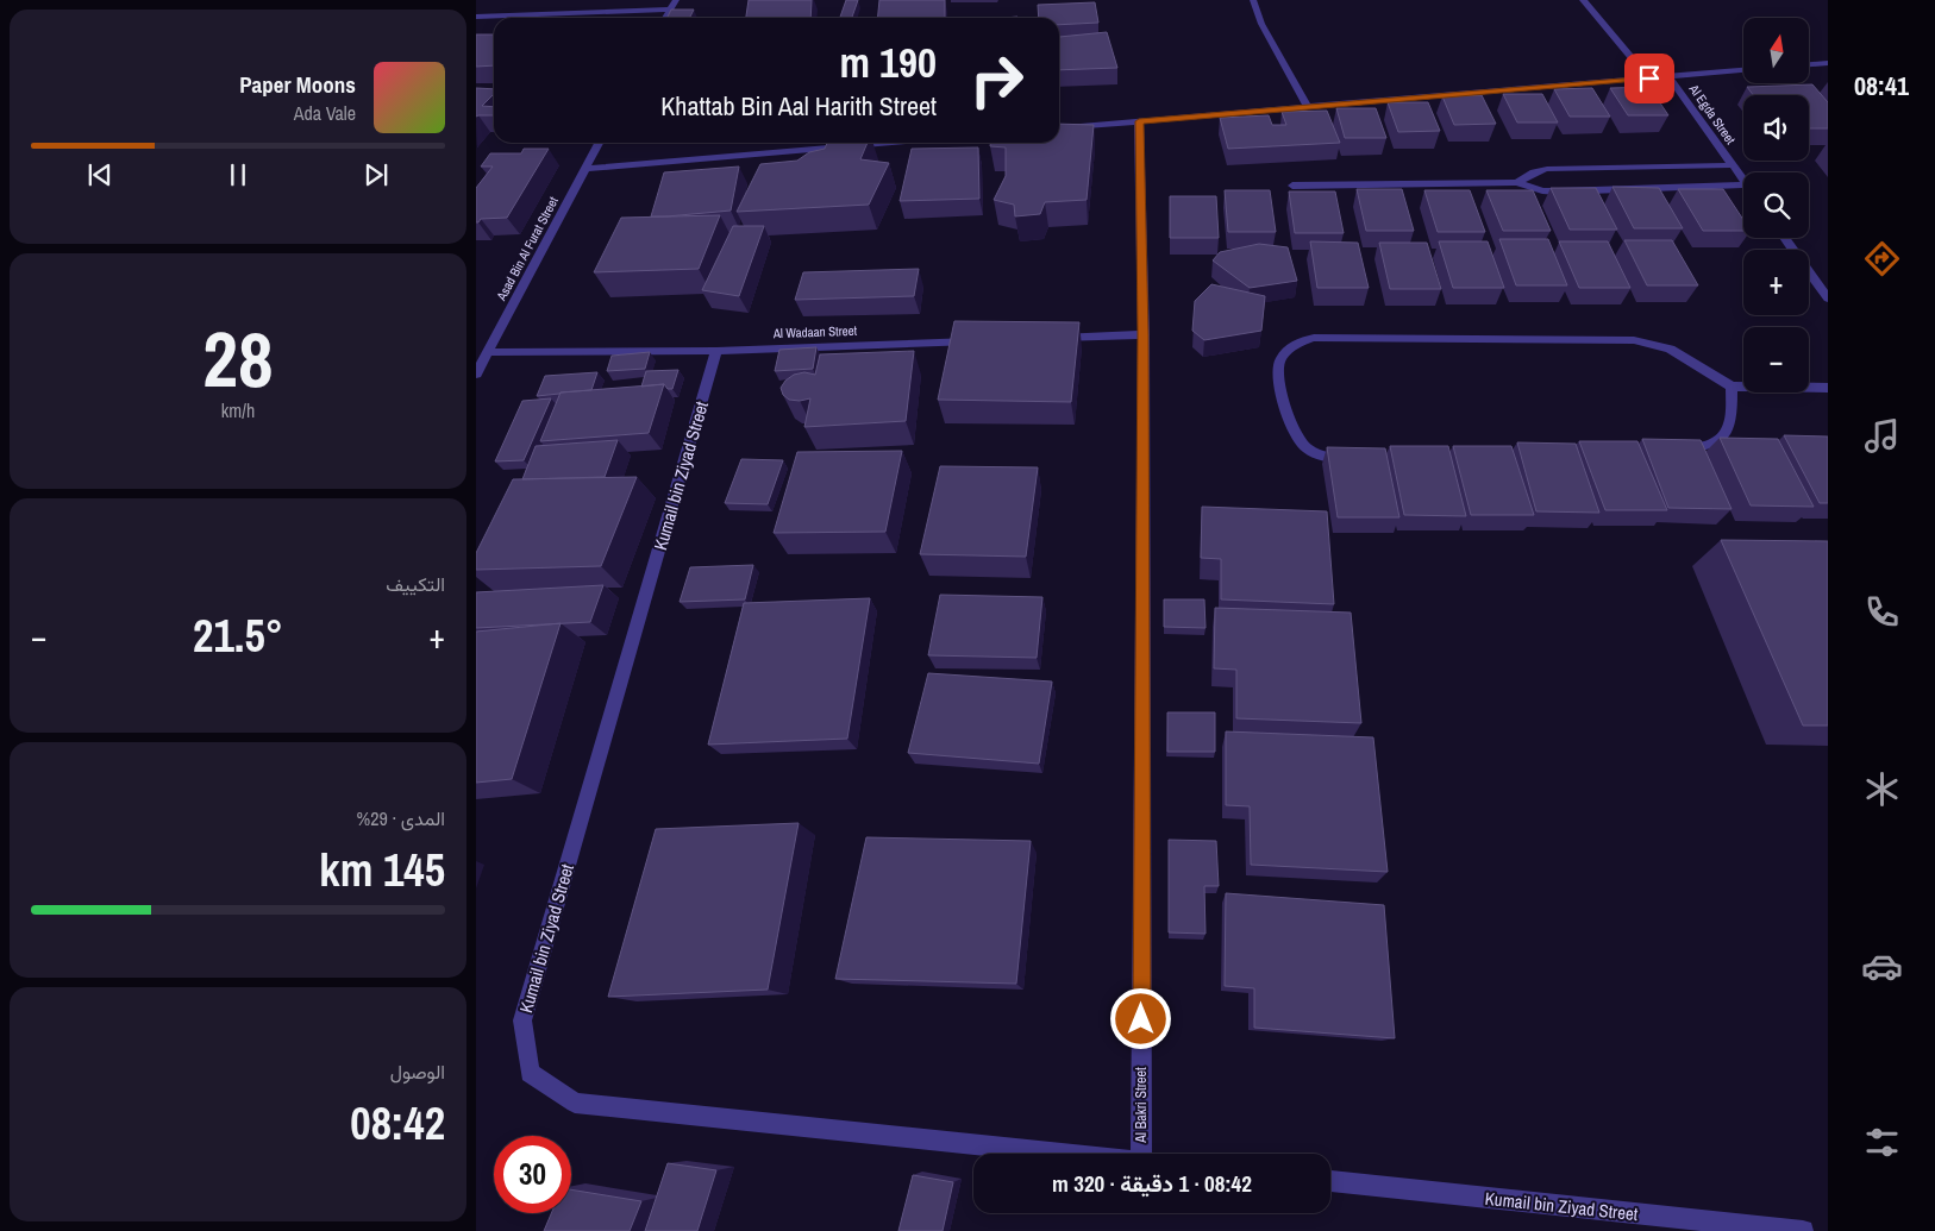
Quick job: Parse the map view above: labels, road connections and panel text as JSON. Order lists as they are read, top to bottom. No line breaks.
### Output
{"streets":{"street":["Al Egda Street","Asad Bin Al Furat Street","Al Wadaan Street","Kumail bin Ziyad Street","Al Bakri Street"]},"crossings":[["Asad Bin Al Furat Street","Al Wadaan Street"],["Al Wadaan Street","Kumail bin Ziyad Street"]],"north":"top","page":{"tabs":"08:41","map_buttons":["+","−"],"turn":["190 m","Khattab Bin Aal Harith Street"],"song":["Paper Moons","Ada Vale"],"tile":[["28","km/h"],"التكييف",["المدى · 29%","145 km"],["الوصول","08:42"]],"heat":["−","21.5°","+"],"limit":"30","trip":"08:42 · 1 دقيقة · 320 m"}}
